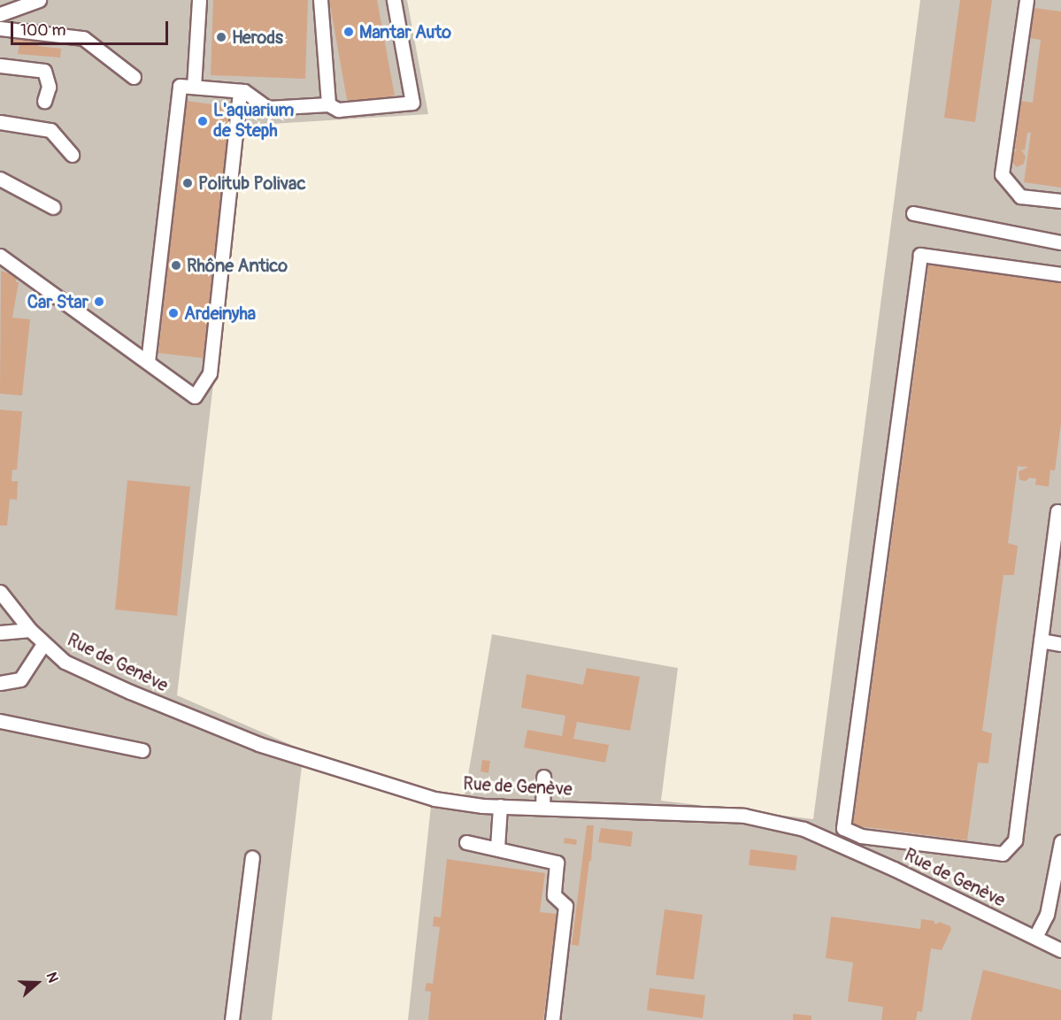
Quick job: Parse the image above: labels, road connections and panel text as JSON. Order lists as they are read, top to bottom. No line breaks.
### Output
{"streets":{"street":["Rue de Genève"]},"places":["Mantar Auto","Herods","L'aquarium de Steph","Politub Polivac","Rhône Antico","Car Star","Ardeinyha"],"scale_bar":"100 m","north":"right"}
